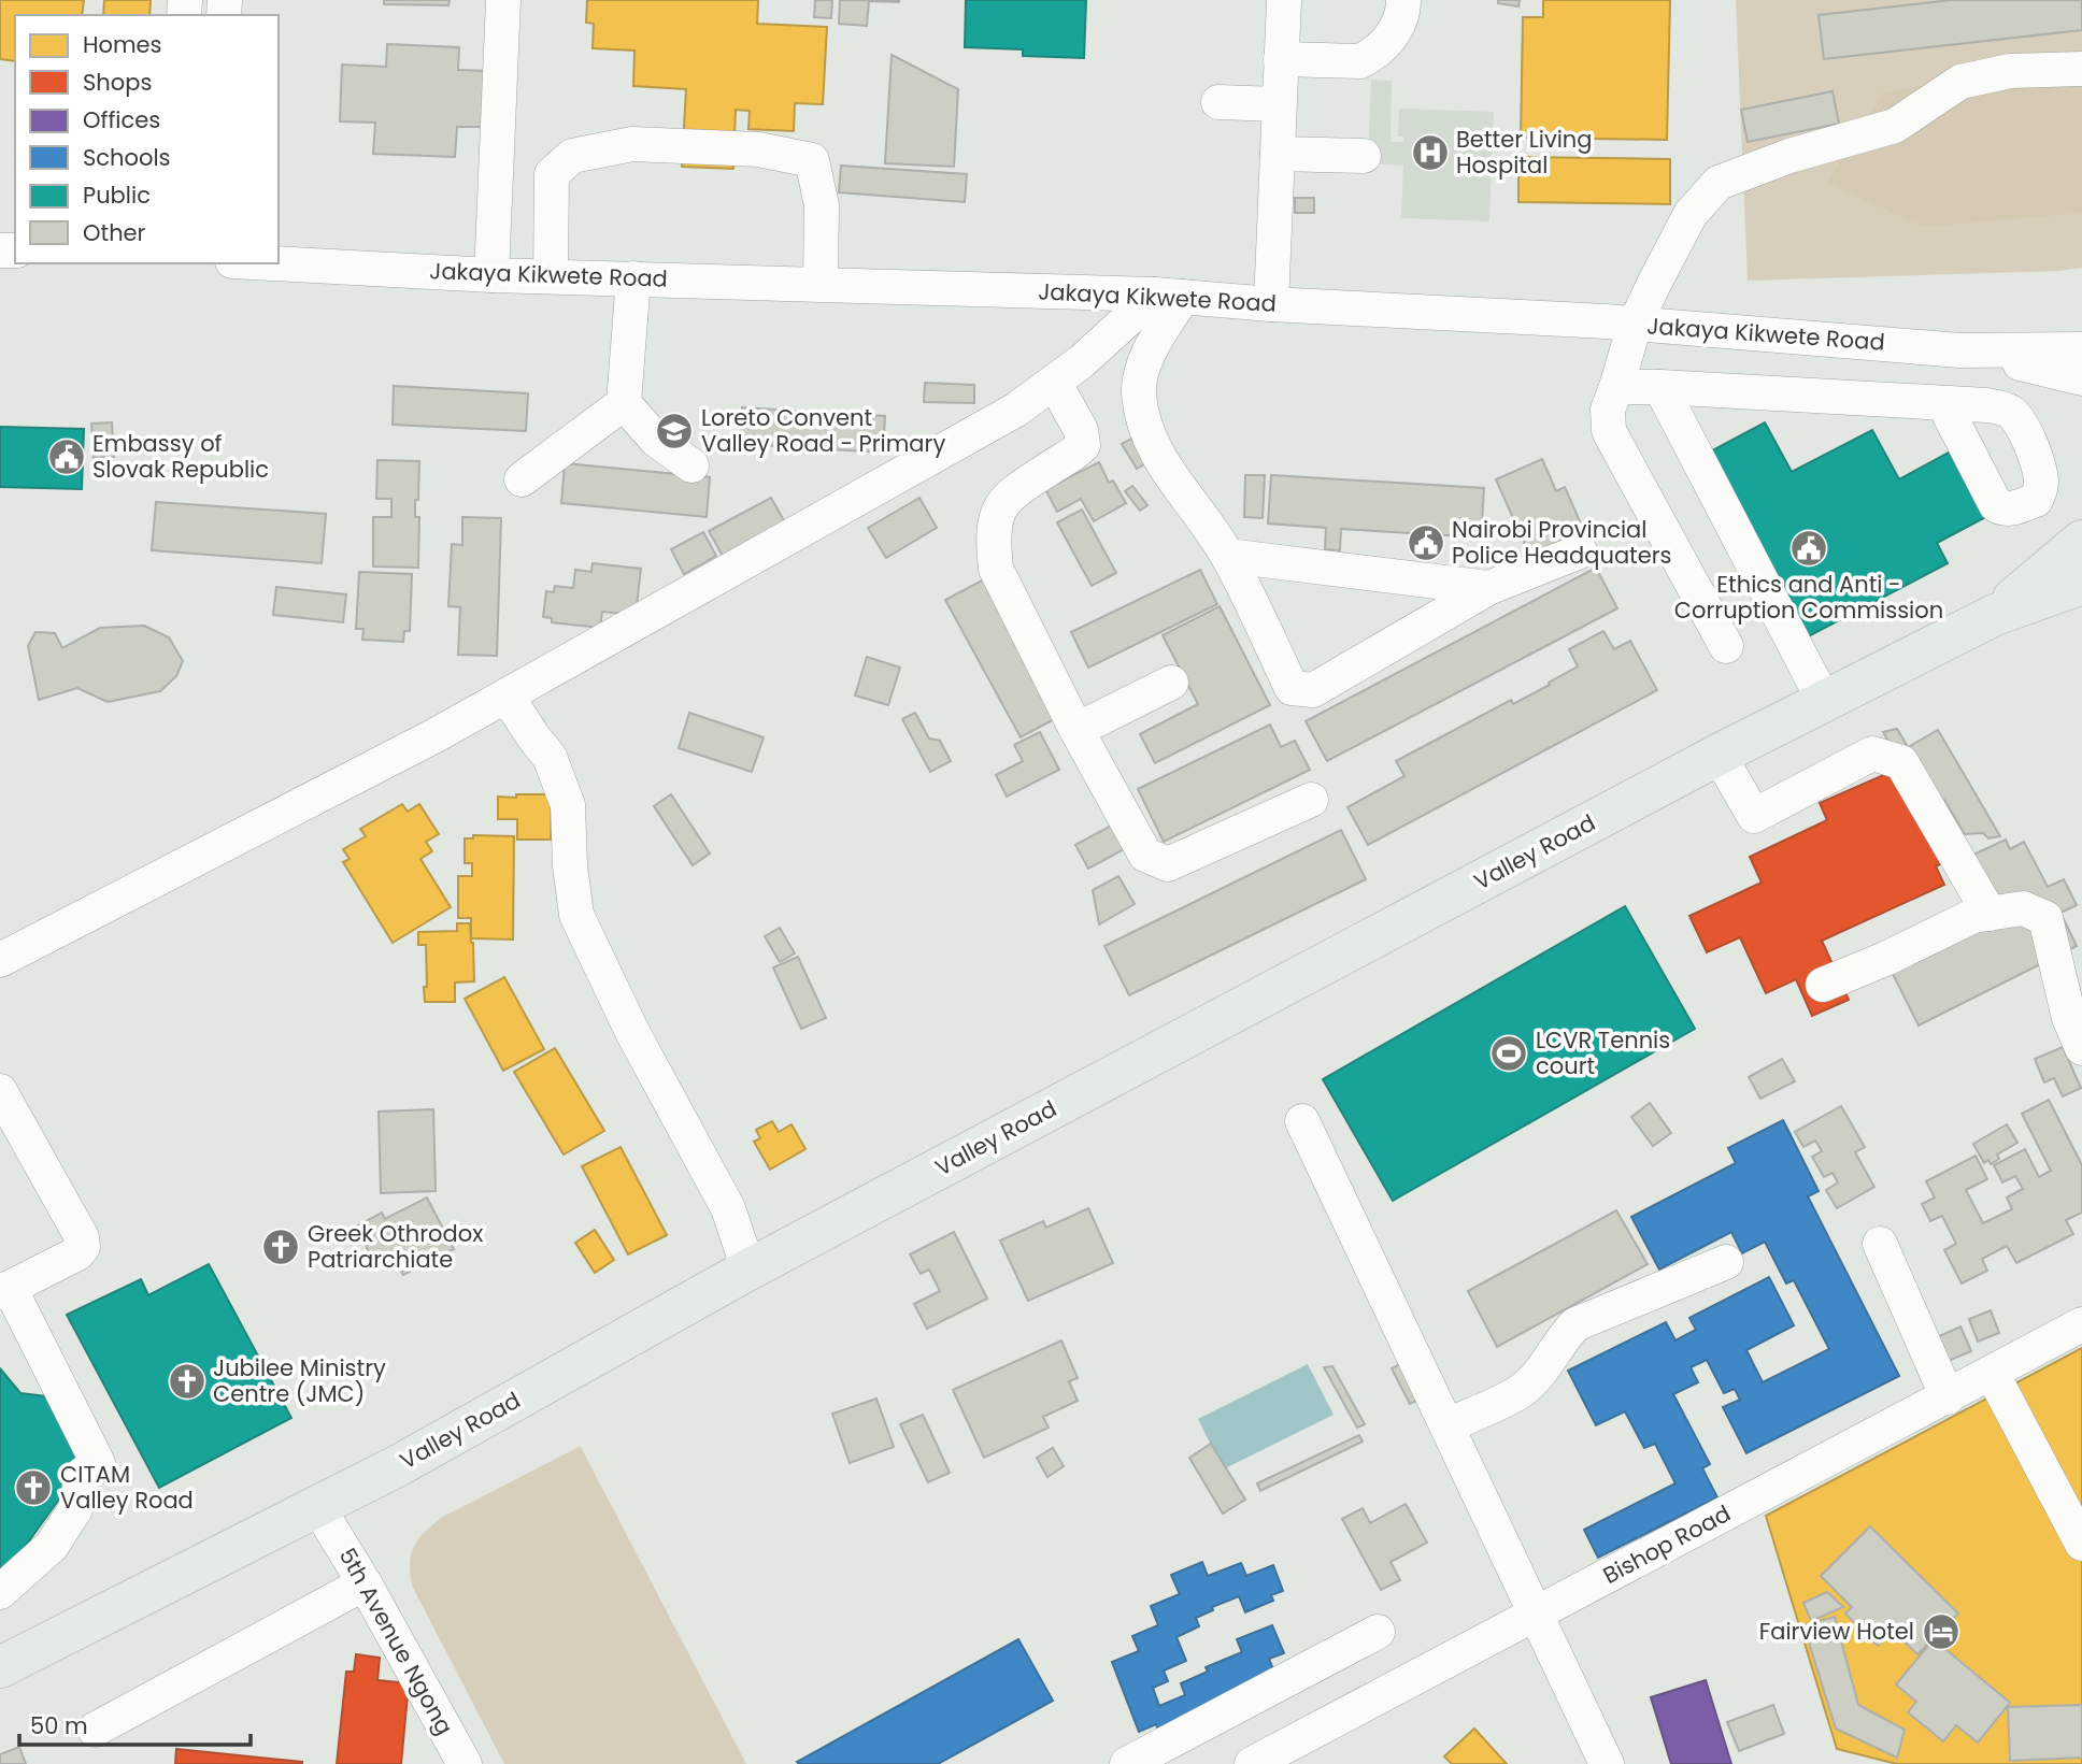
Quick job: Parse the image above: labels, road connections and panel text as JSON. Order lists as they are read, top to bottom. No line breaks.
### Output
{"streets":{"main road":["Valley Road"],"street":["Jakaya Kikwete Road","Bishop Road","5th Avenue Ngong"]},"crossings":[["Valley Road","5th Avenue Ngong"]],"places":{"hospital":["Better Living Hospital"],"school or university":["Loreto Convent Valley Road - Primary"],"public building":["Embassy of Slovak Republic","Nairobi Provincial Police Headquaters","Ethics and Anti - Corruption Commission"],"sports":["LCVR Tennis court"],"church":["Greek Othrodox Patriarchiate","Jubilee Ministry Centre (JMC)","CITAM Valley Road"],"hotel":["Fairview Hotel"]},"legend":["Homes","Shops","Offices","Schools","Public","Other"],"scale_bar":"50 m"}
